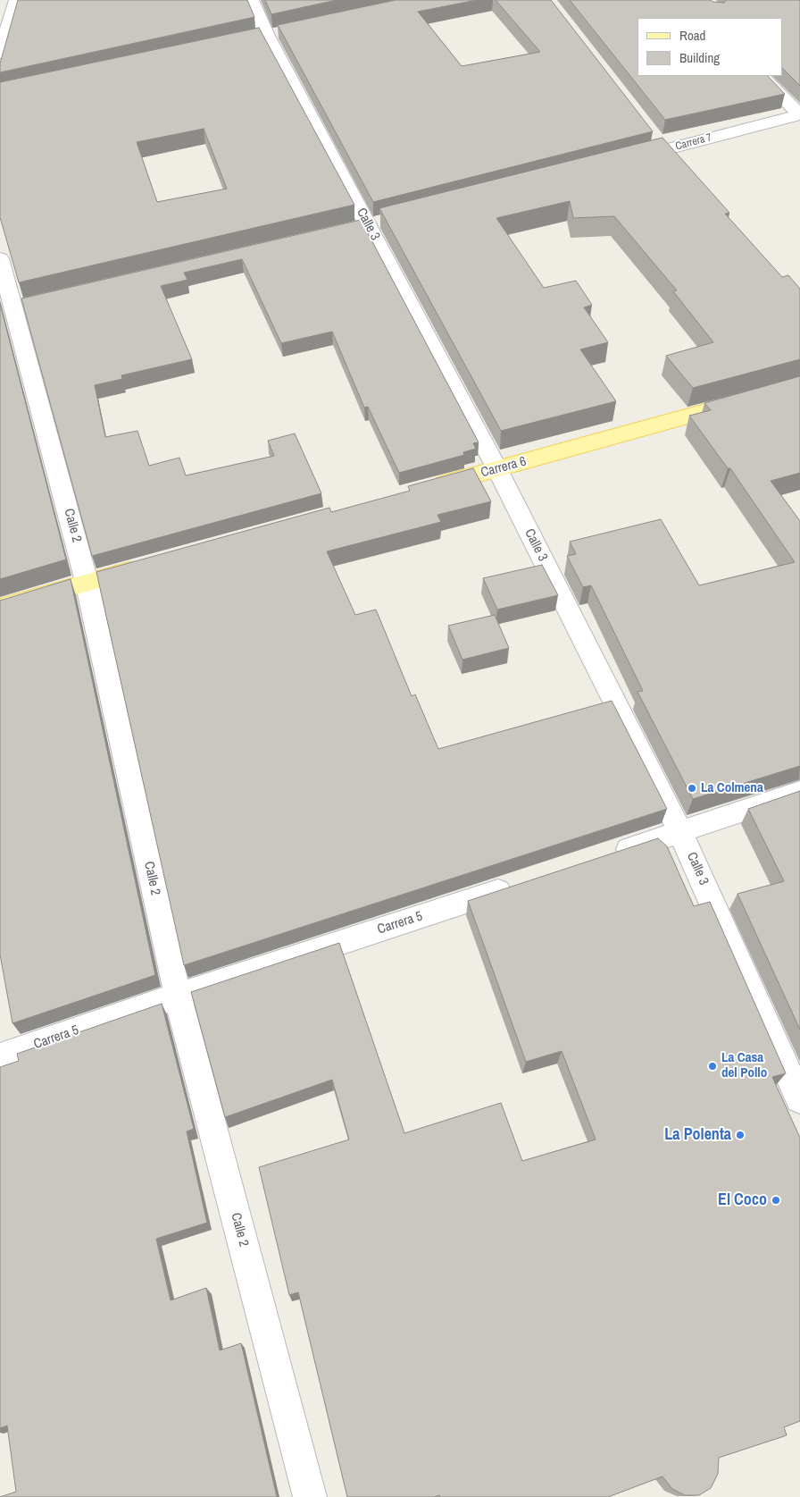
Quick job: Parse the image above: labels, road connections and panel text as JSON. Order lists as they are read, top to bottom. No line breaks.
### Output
{"streets":{"main road":["Carrera 6"],"street":["Carrera 7","Calle 3","Calle 2","Carrera 5"]},"crossings":[["Calle 3","Carrera 6"],["Calle 2","Carrera 5"]],"places":["La Colmena","La Casa del Pollo","La Polenta","El Coco"],"legend":["Road","Building"]}
